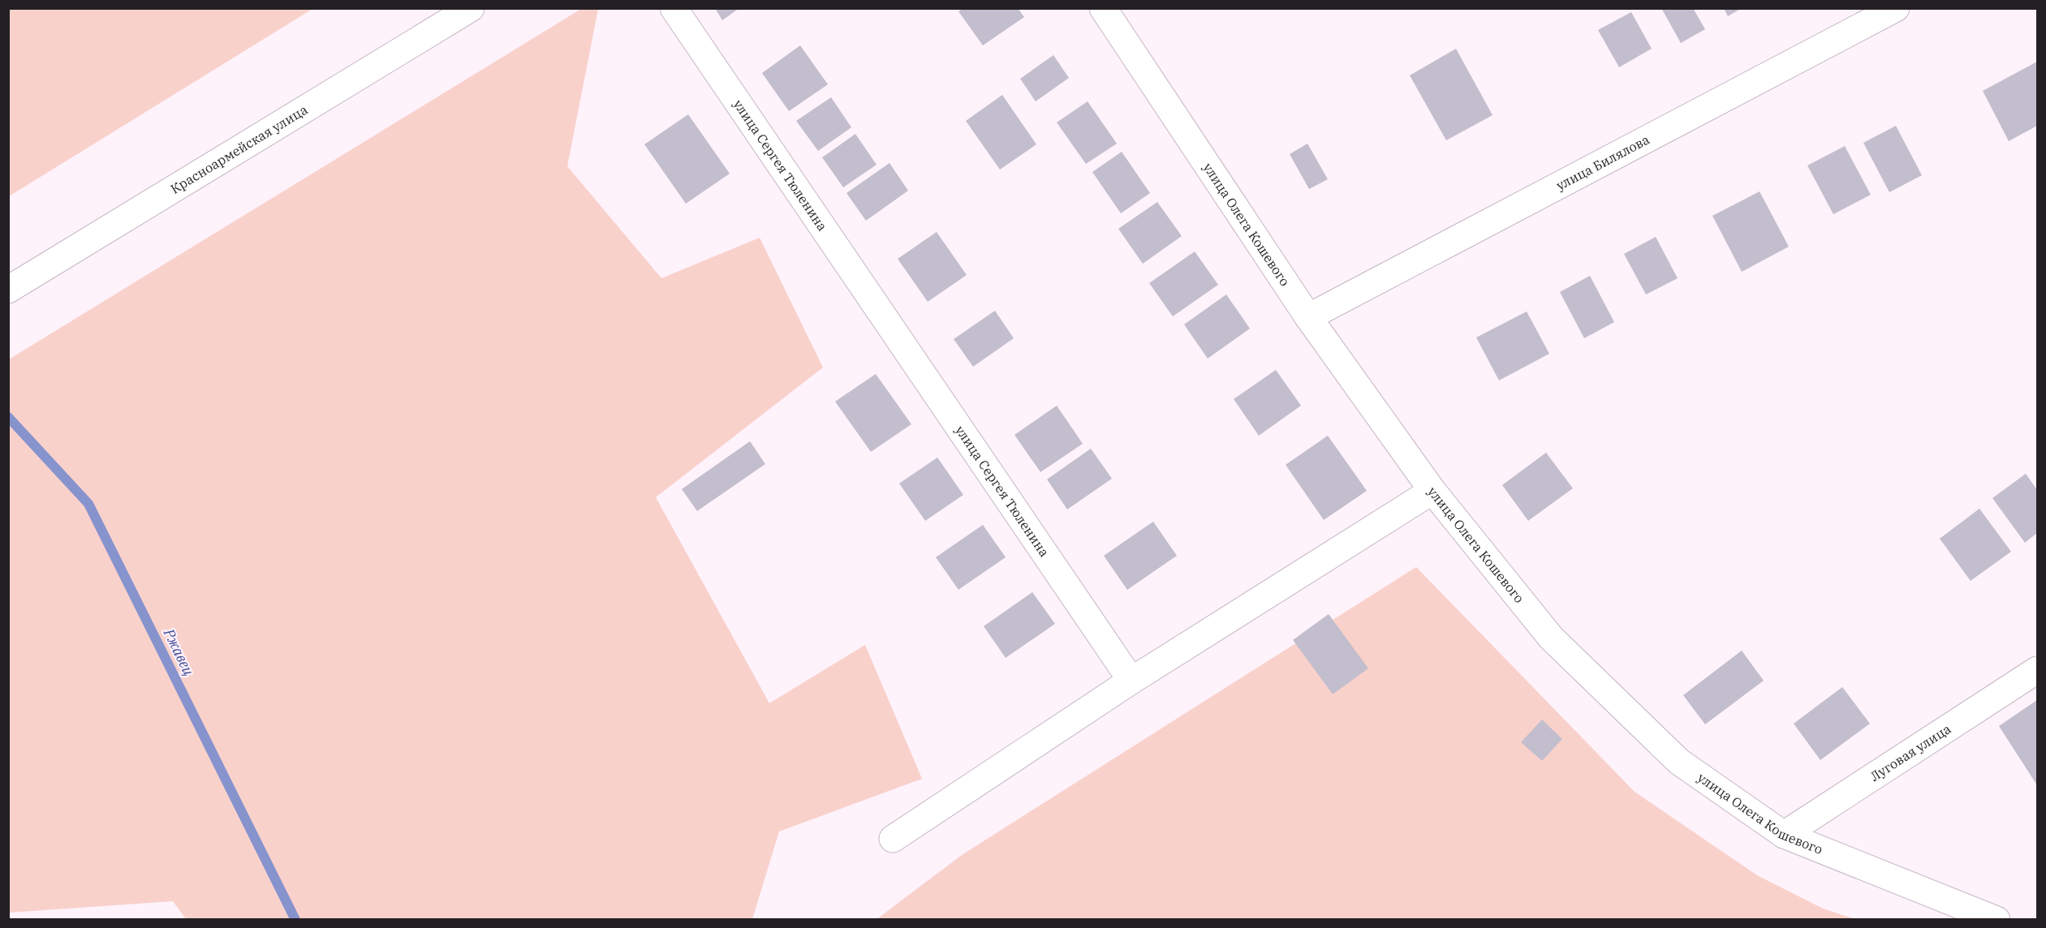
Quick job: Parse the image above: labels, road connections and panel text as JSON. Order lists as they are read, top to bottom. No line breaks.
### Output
{"streets":{"street":["Красноармейская улица","улица Билялова","улица Сергея Тюленина","улица Олега Кошевого","Луговая улица"]},"crossings":[["улица Билялова","улица Олега Кошевого"],["улица Олега Кошевого","Луговая улица"]],"water":["Ржавец"]}
